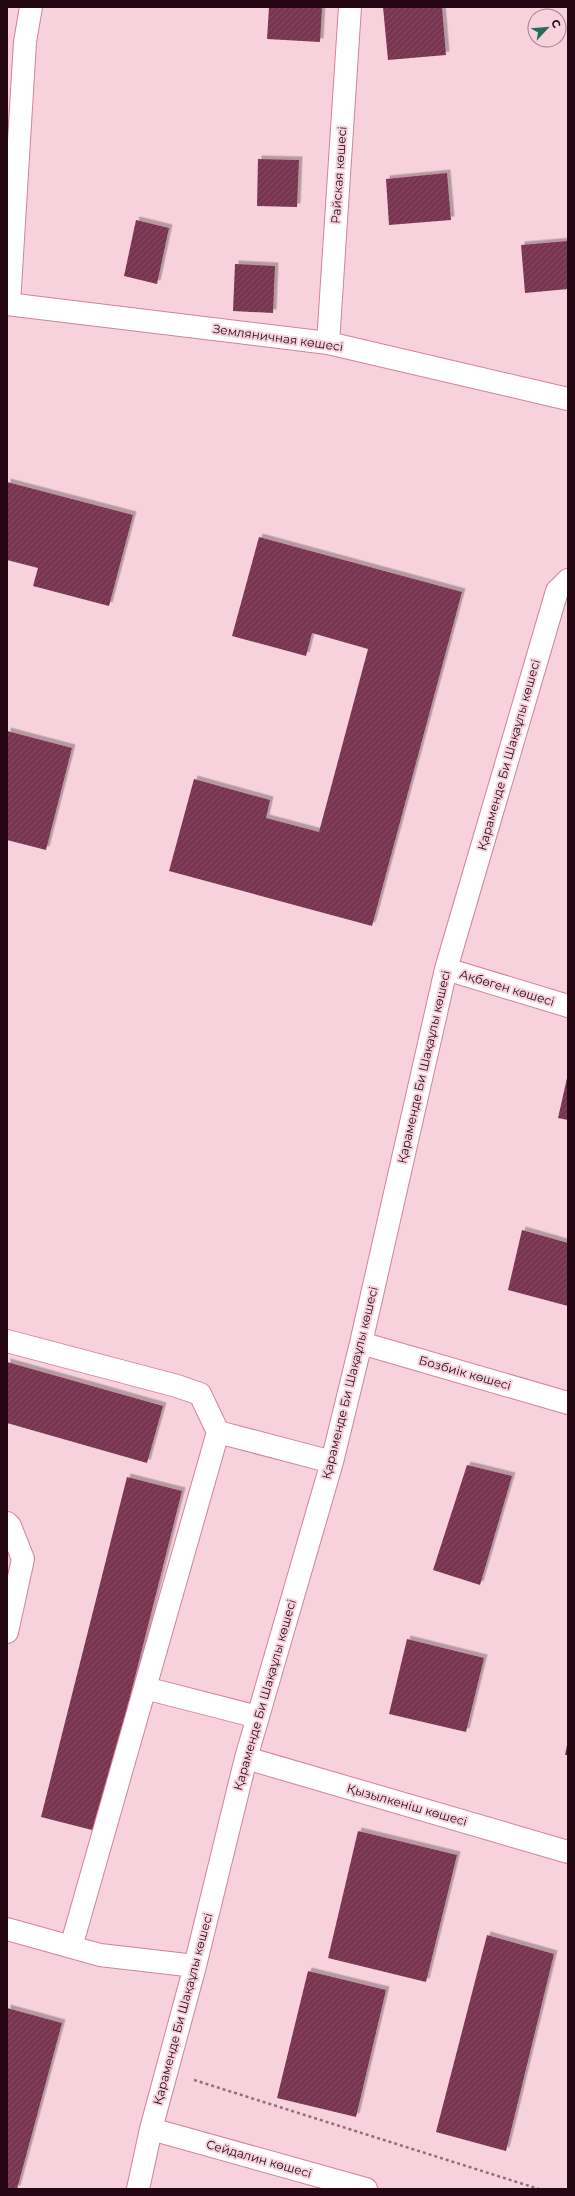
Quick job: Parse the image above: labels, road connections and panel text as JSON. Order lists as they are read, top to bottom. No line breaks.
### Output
{"streets":{"street":["Райская көшесі","Земляничная көшесі","Қараменде Би Шақаұлы көшесі","Ақбөген көшесі","Бозбиік көшесі","Қызылкеніш көшесі","Сейдалин көшесі"]},"crossings":[["Райская көшесі","Земляничная көшесі"],["Қараменде Би Шақаұлы көшесі","Ақбөген көшесі"],["Қараменде Би Шақаұлы көшесі","Бозбиік көшесі"],["Қараменде Би Шақаұлы көшесі","Қызылкеніш көшесі"],["Қараменде Би Шақаұлы көшесі","Сейдалин көшесі"]],"north":"top right"}
